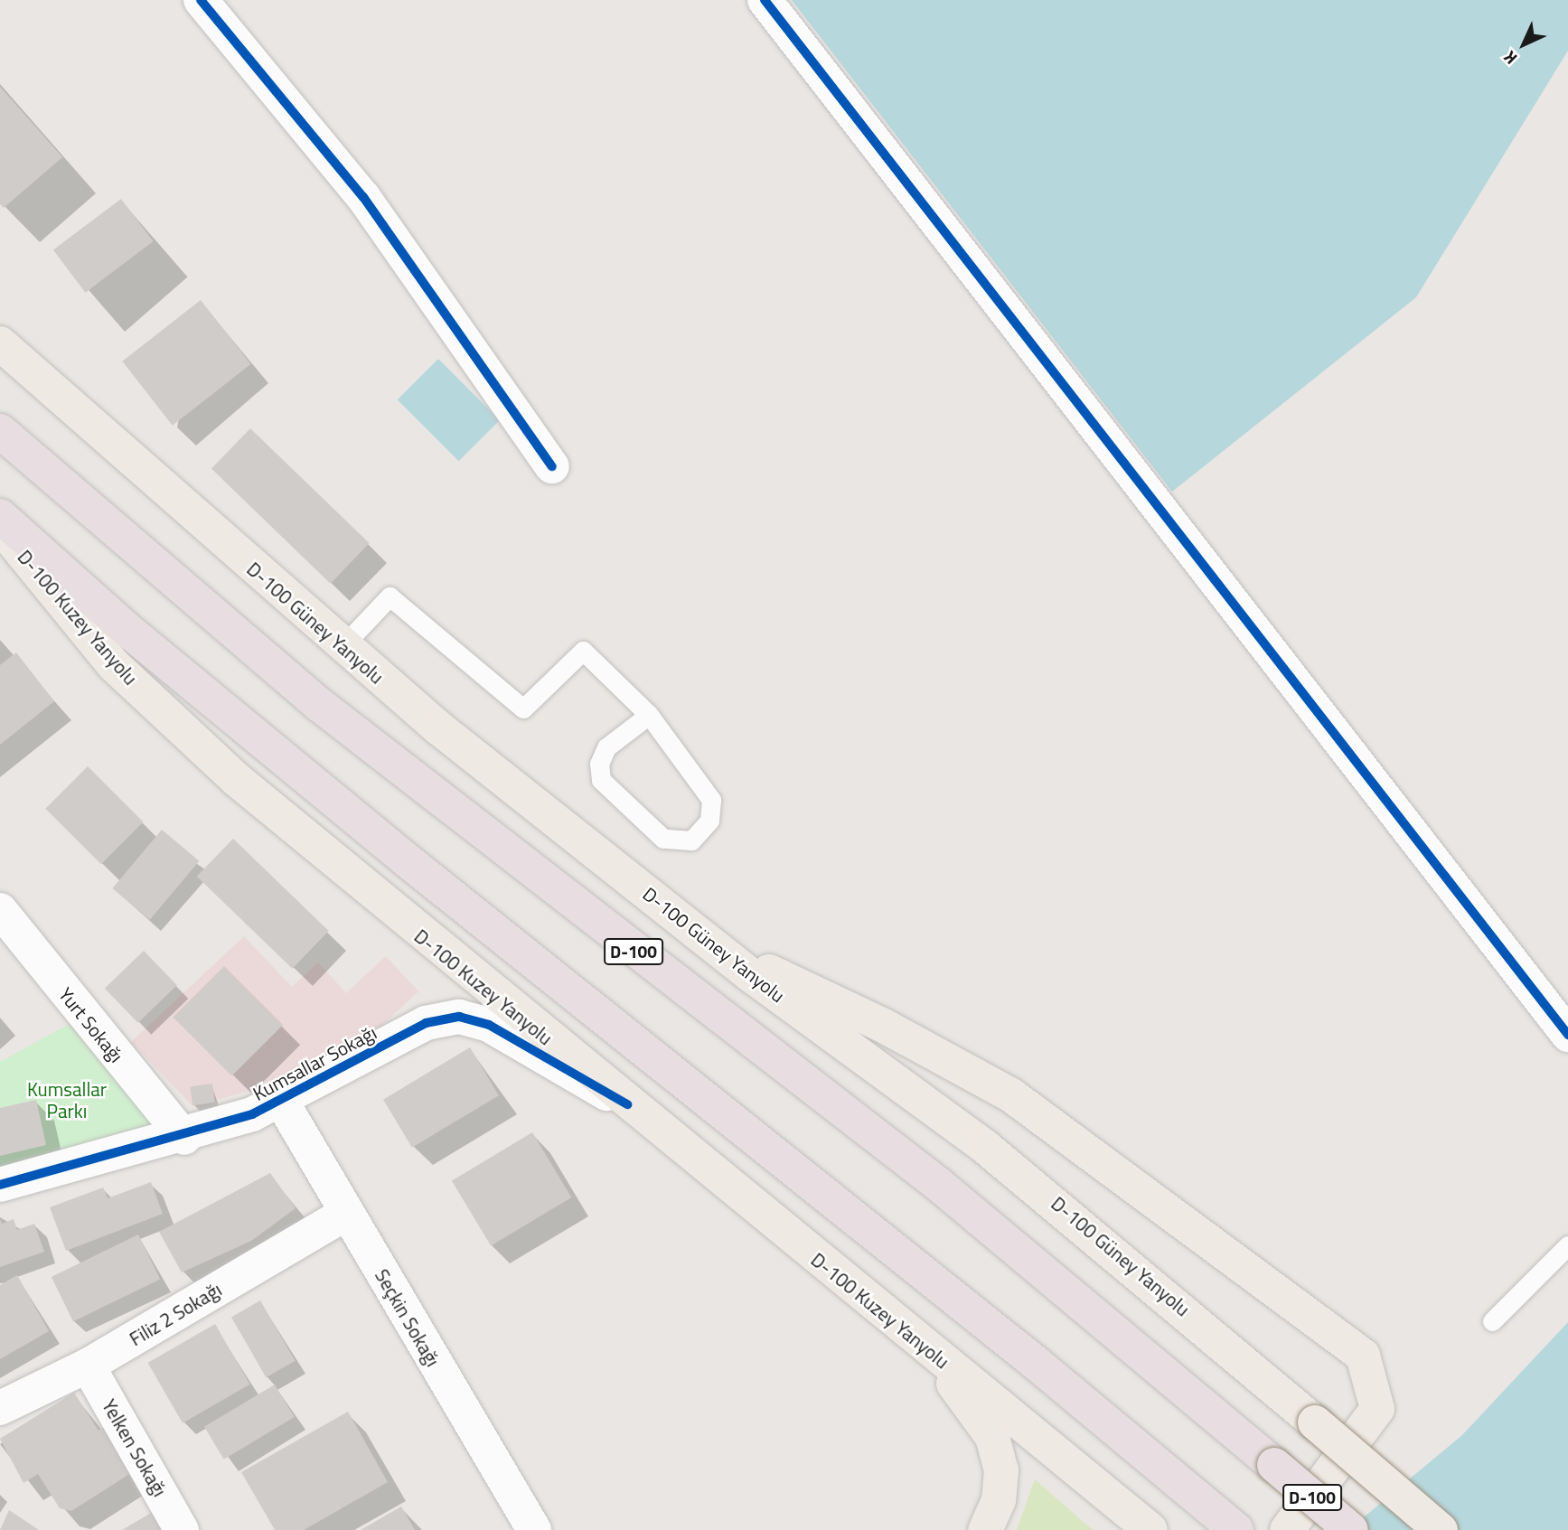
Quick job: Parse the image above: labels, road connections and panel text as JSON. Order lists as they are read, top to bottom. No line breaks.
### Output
{"streets":{"highway":["D-100"],"main road":["D-100 Kuzey Yanyolu","D-100 Güney Yanyolu"],"street":["Yurt Sokağı","Kumsallar Sokağı","Filiz 2 Sokağı","Seçkin Sokağı","Yelken Sokağı"]},"crossings":[["D-100 Kuzey Yanyolu","Kumsallar Sokağı"],["Yurt Sokağı","Kumsallar Sokağı"],["Kumsallar Sokağı","Seçkin Sokağı"],["Filiz 2 Sokağı","Seçkin Sokağı"],["Filiz 2 Sokağı","Yelken Sokağı"]],"parks":["Kumsallar Parkı"],"north":"bottom left"}
